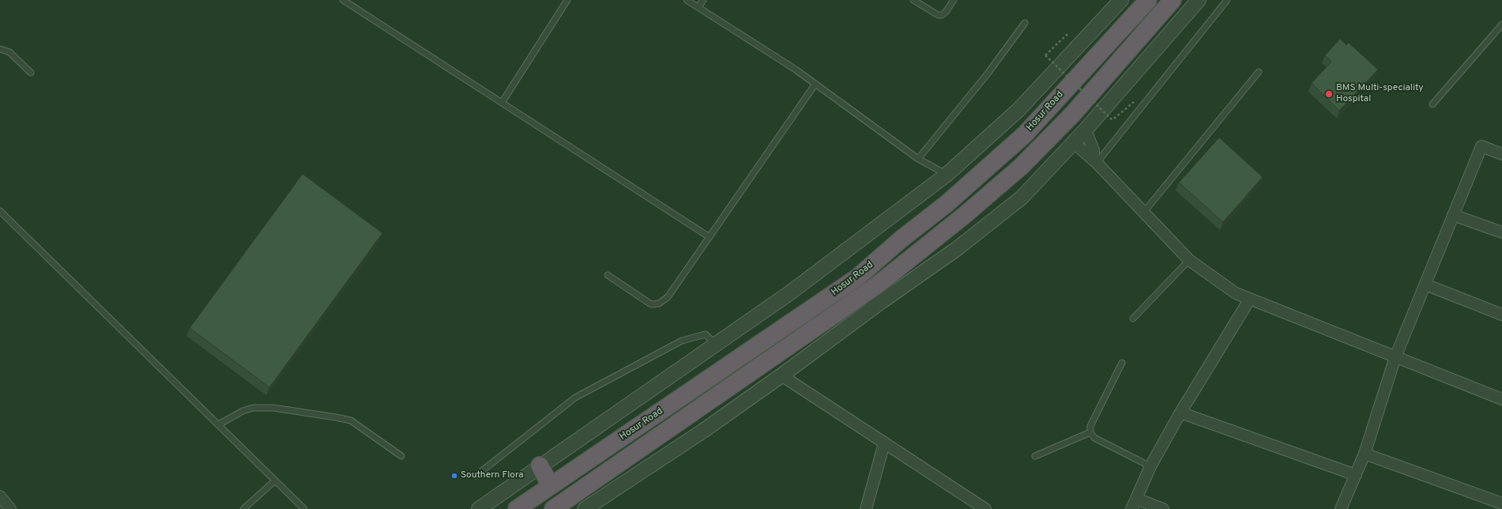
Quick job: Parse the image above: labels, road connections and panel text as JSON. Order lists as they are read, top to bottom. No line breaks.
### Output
{"streets":{"highway":["Hosur Road"]},"places":["BMS Multi-speciality Hospital","Southern Flora"]}
